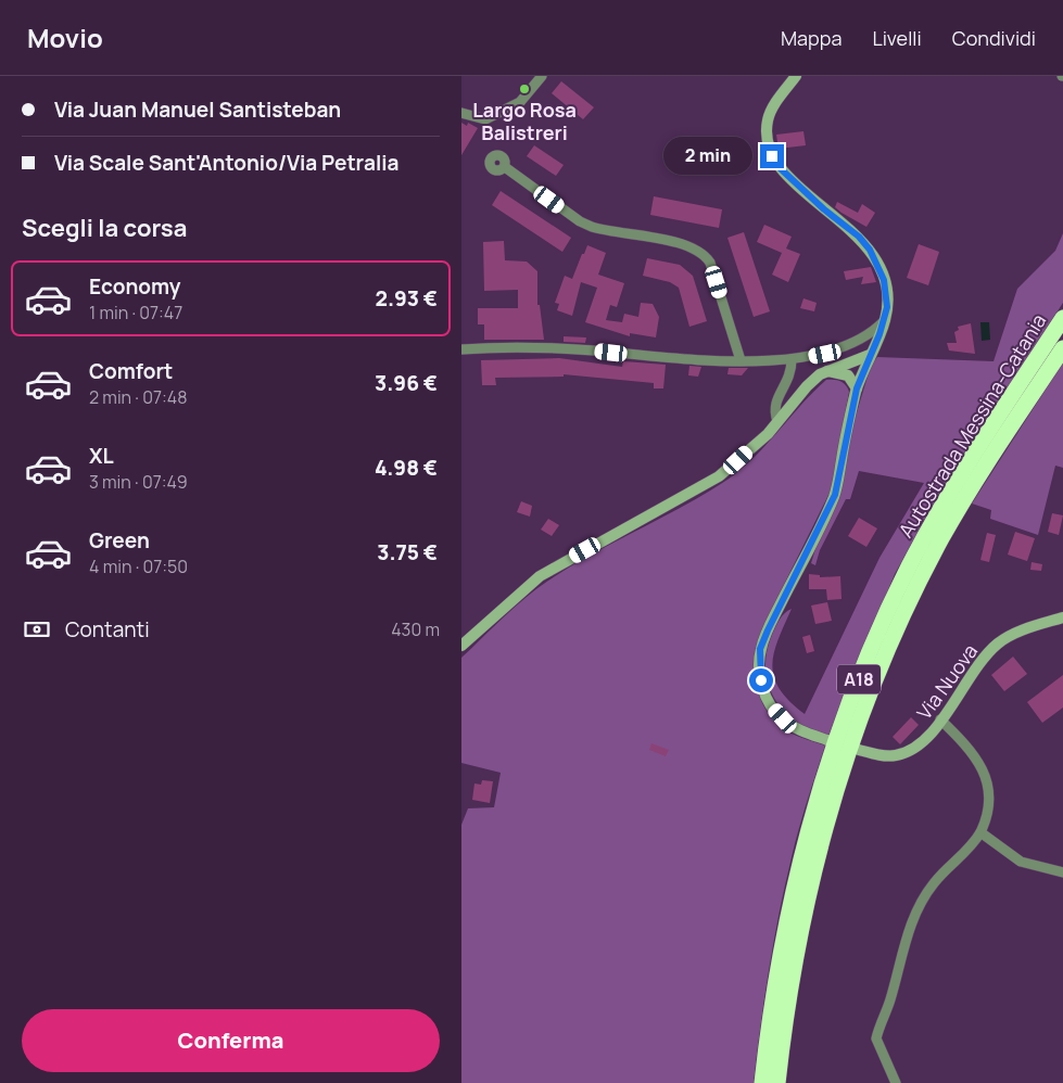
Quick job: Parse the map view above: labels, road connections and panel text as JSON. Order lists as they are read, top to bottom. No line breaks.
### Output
{"streets":{"highway":["Autostrada Messina-Catania","A18"],"street":["Via Nuova"]},"places":["Largo Rosa Balistreri"],"page":{"header":"Movio","nav":["Mappa","Livelli","Condividi"],"banner":["Via Juan Manuel Santisteban","Via Scale Sant'Antonio/Via Petralia"],"bubble":"2 min","heading":"Scegli la corsa","list":[{"name":"Economy","note":"1 min · 07:47","value":"2.93 €"},{"name":"Comfort","note":"2 min · 07:48","value":"3.96 €"},{"name":"XL","note":"3 min · 07:49","value":"4.98 €"},{"name":"Green","note":"4 min · 07:50","value":"3.75 €"}],"pay":["Contanti","430 m"],"buttons":"Conferma"}}
